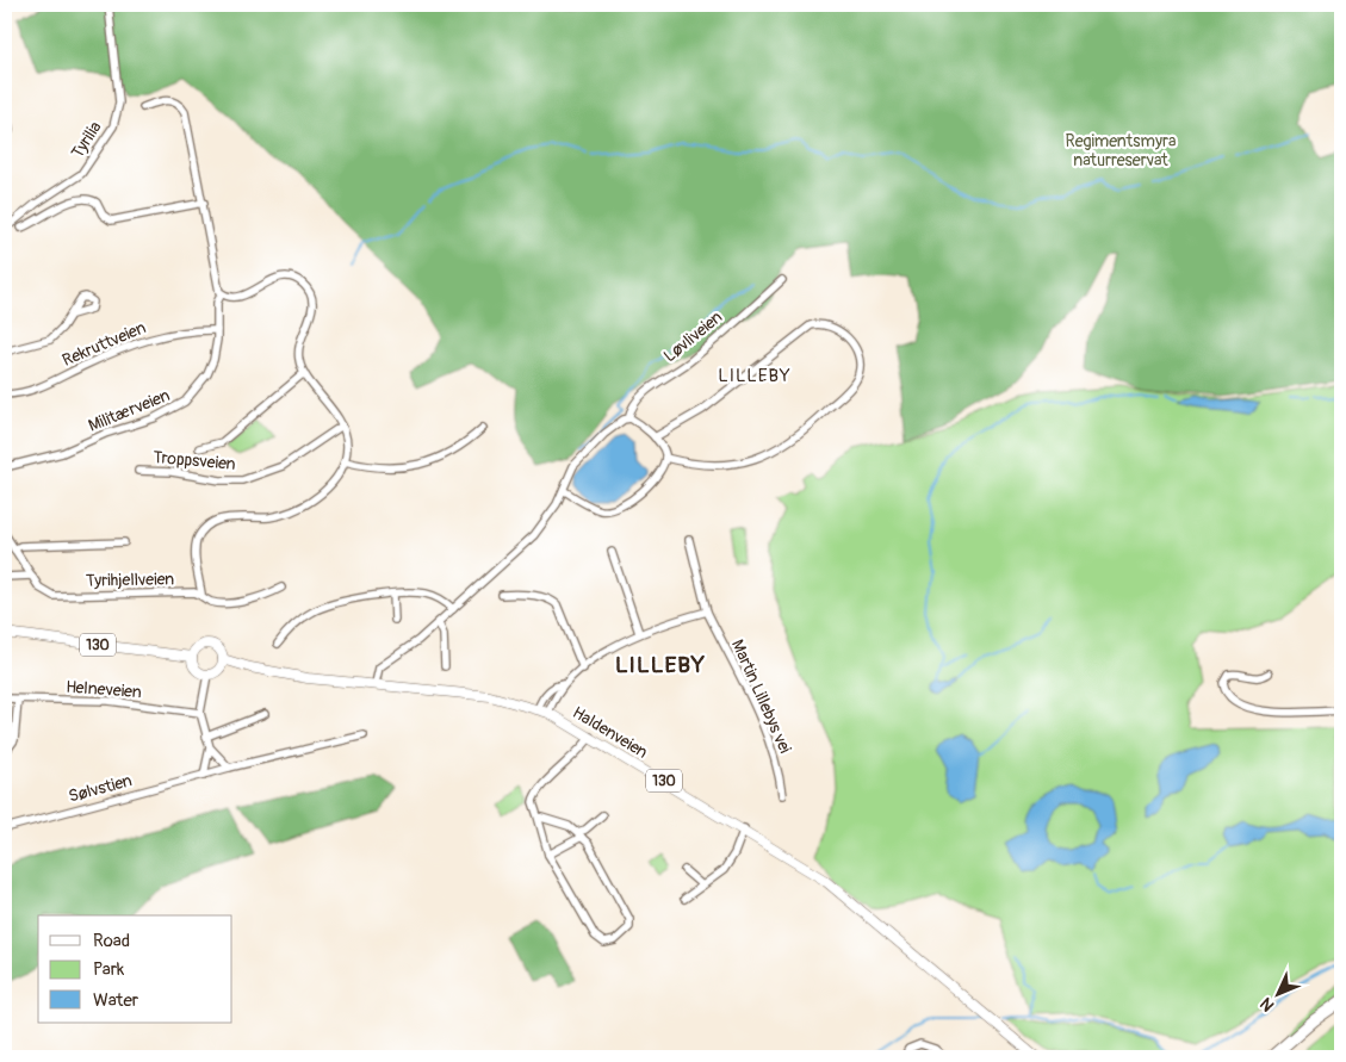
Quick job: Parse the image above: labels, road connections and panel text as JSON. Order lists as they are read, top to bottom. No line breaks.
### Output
{"streets":{"main road":["130","Haldenveien"],"street":["Tyrilia","Løvliveien","Rekruttveien","Militærveien","Troppsveien","Tyrihjellveien","Helneveien","Martin Lillebys vei","Sølvstien"]},"crossings":[["Rekruttveien","Militærveien"],["130","Haldenveien"]],"districts":["LILLEBY","LILLEBY"],"parks":["Regimentsmyra naturreservat"],"legend":["Road","Park","Water"],"north":"bottom left"}
